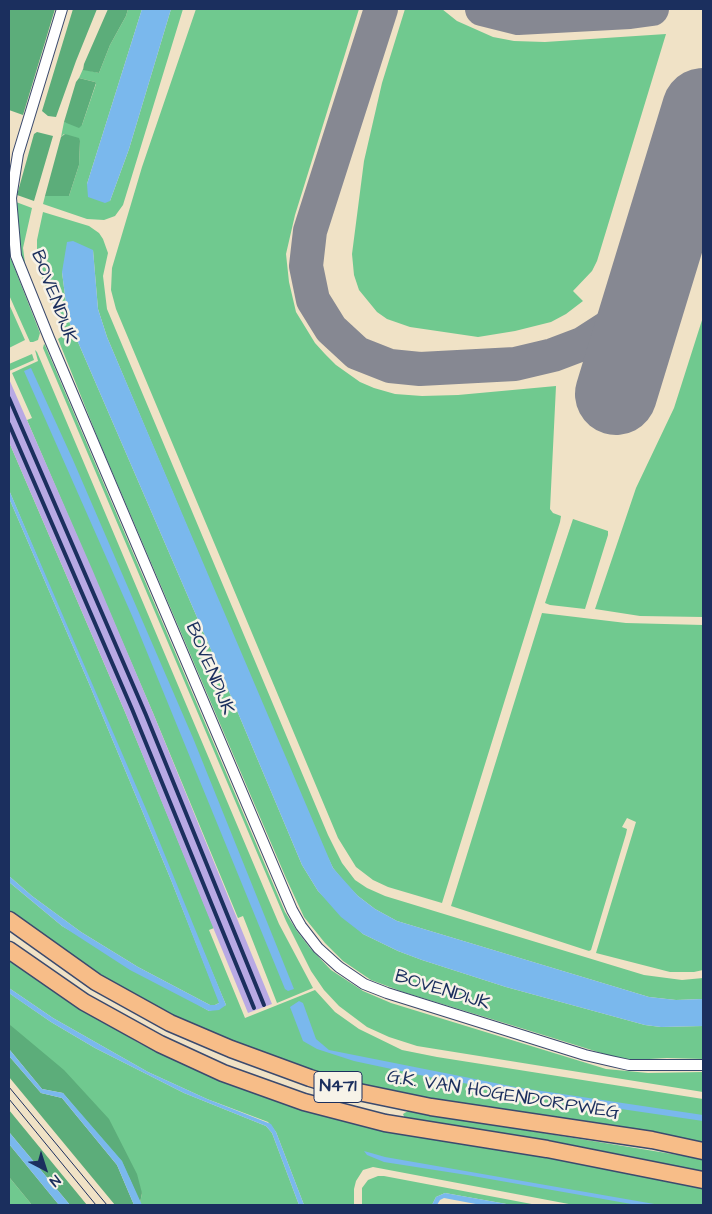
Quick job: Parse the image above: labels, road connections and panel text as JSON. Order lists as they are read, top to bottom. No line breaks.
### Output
{"streets":{"main road":["N471","G.K. VAN HOGENDORPWEG"],"street":["BOVENDIJK"]},"north":"bottom right"}
